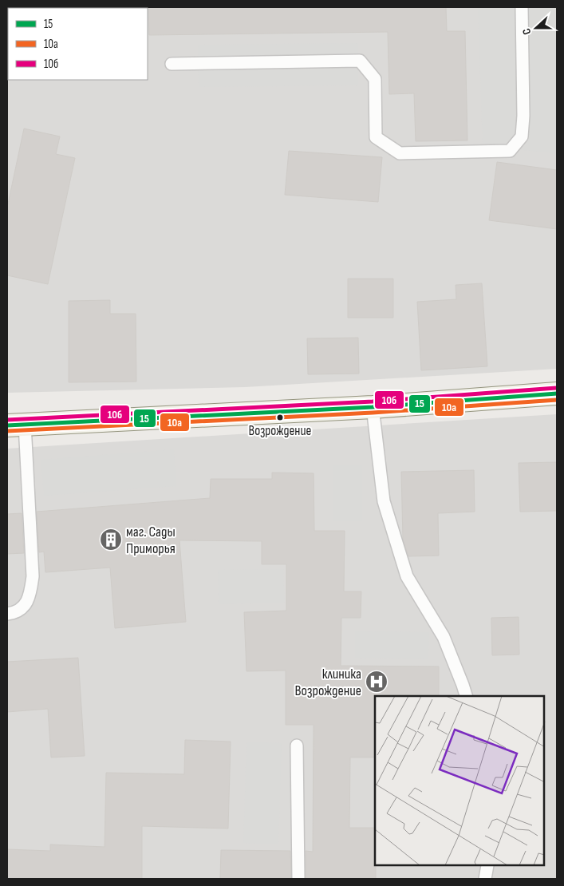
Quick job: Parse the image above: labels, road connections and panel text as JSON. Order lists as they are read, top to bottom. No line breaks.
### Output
{"places":{"other":["Возрождение"],"building":["маг. Сады Приморья"],"hospital":["клиника Возрождение"]},"lines":["transit line 10б","transit line 15","transit line 10а"],"legend":["15","10а","10б"],"north":"left"}
